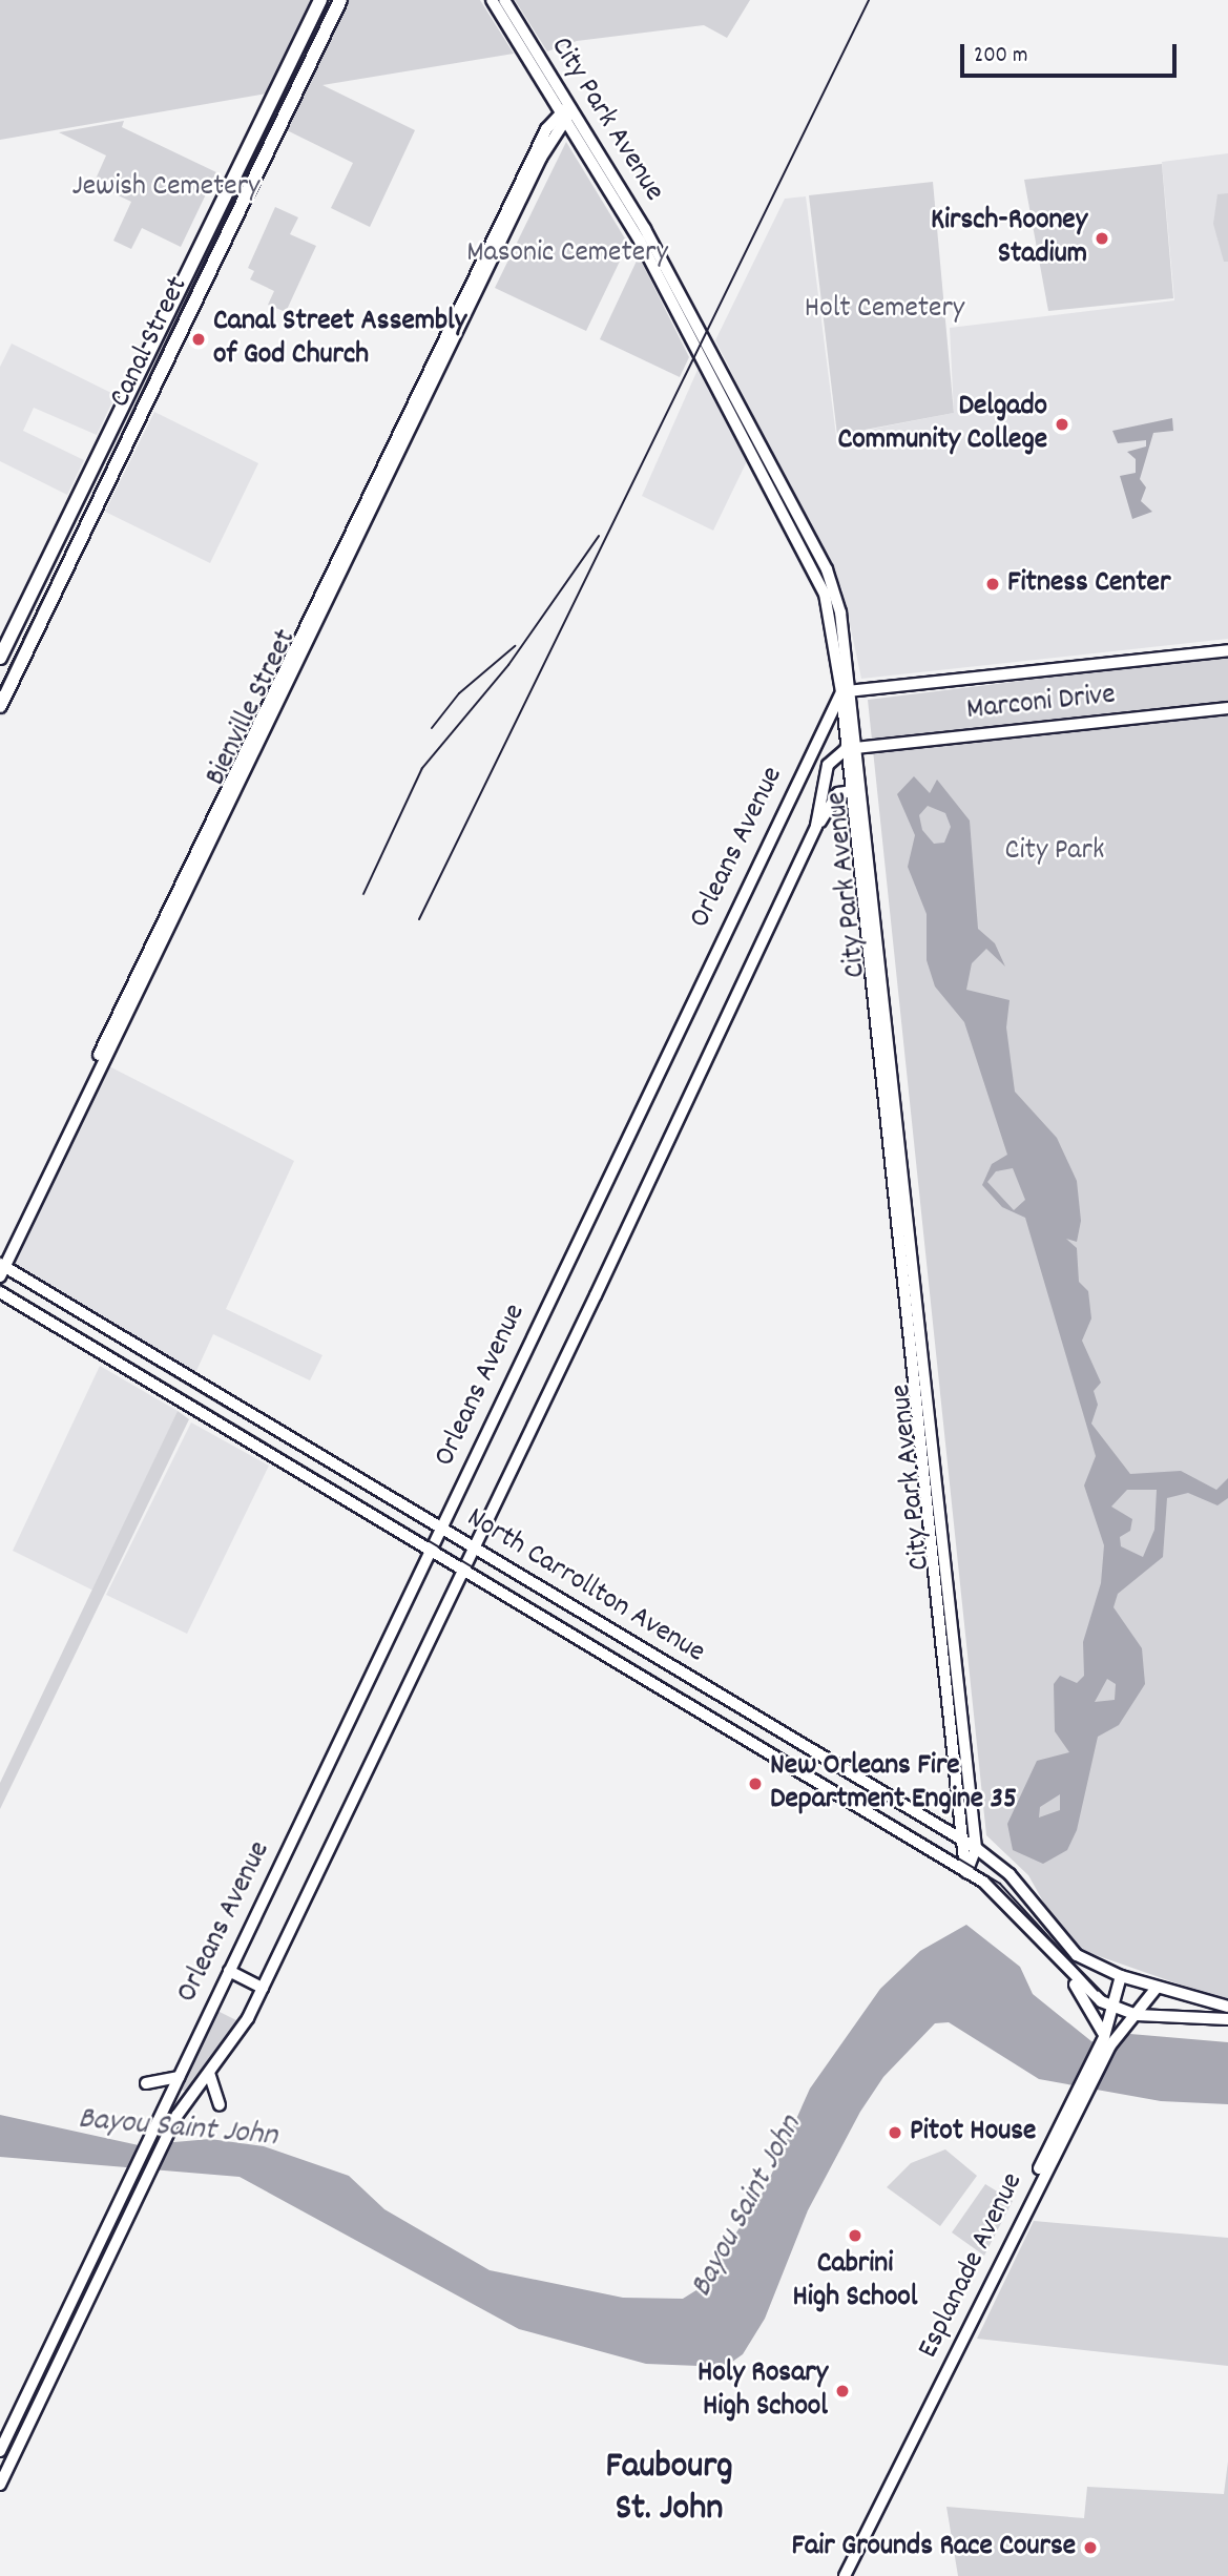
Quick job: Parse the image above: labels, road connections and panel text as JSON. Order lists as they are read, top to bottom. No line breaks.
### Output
{"streets":{"main road":["Canal Street"],"street":["City Park Avenue","Marconi Drive","Bienville Street","Orleans Avenue","North Carrollton Avenue","Esplanade Avenue"]},"crossings":[["City Park Avenue","Marconi Drive"],["City Park Avenue","Bienville Street"],["City Park Avenue","Orleans Avenue"],["City Park Avenue","North Carrollton Avenue"],["Bienville Street","North Carrollton Avenue"],["Orleans Avenue","North Carrollton Avenue"],["North Carrollton Avenue","Esplanade Avenue"]],"districts":["Faubourg St. John"],"water":["Bayou Saint John"],"parks":["Jewish Cemetery","Masonic Cemetery","Holt Cemetery","City Park"],"places":["Kirsch-Rooney Stadium","Canal Street Assembly of God Church","Delgado Community College","Fitness Center","New Orleans Fire Department Engine 35","Pitot House","Cabrini High School","Holy Rosary High School","Fair Grounds Race Course"],"scale_bar":"200 m"}
